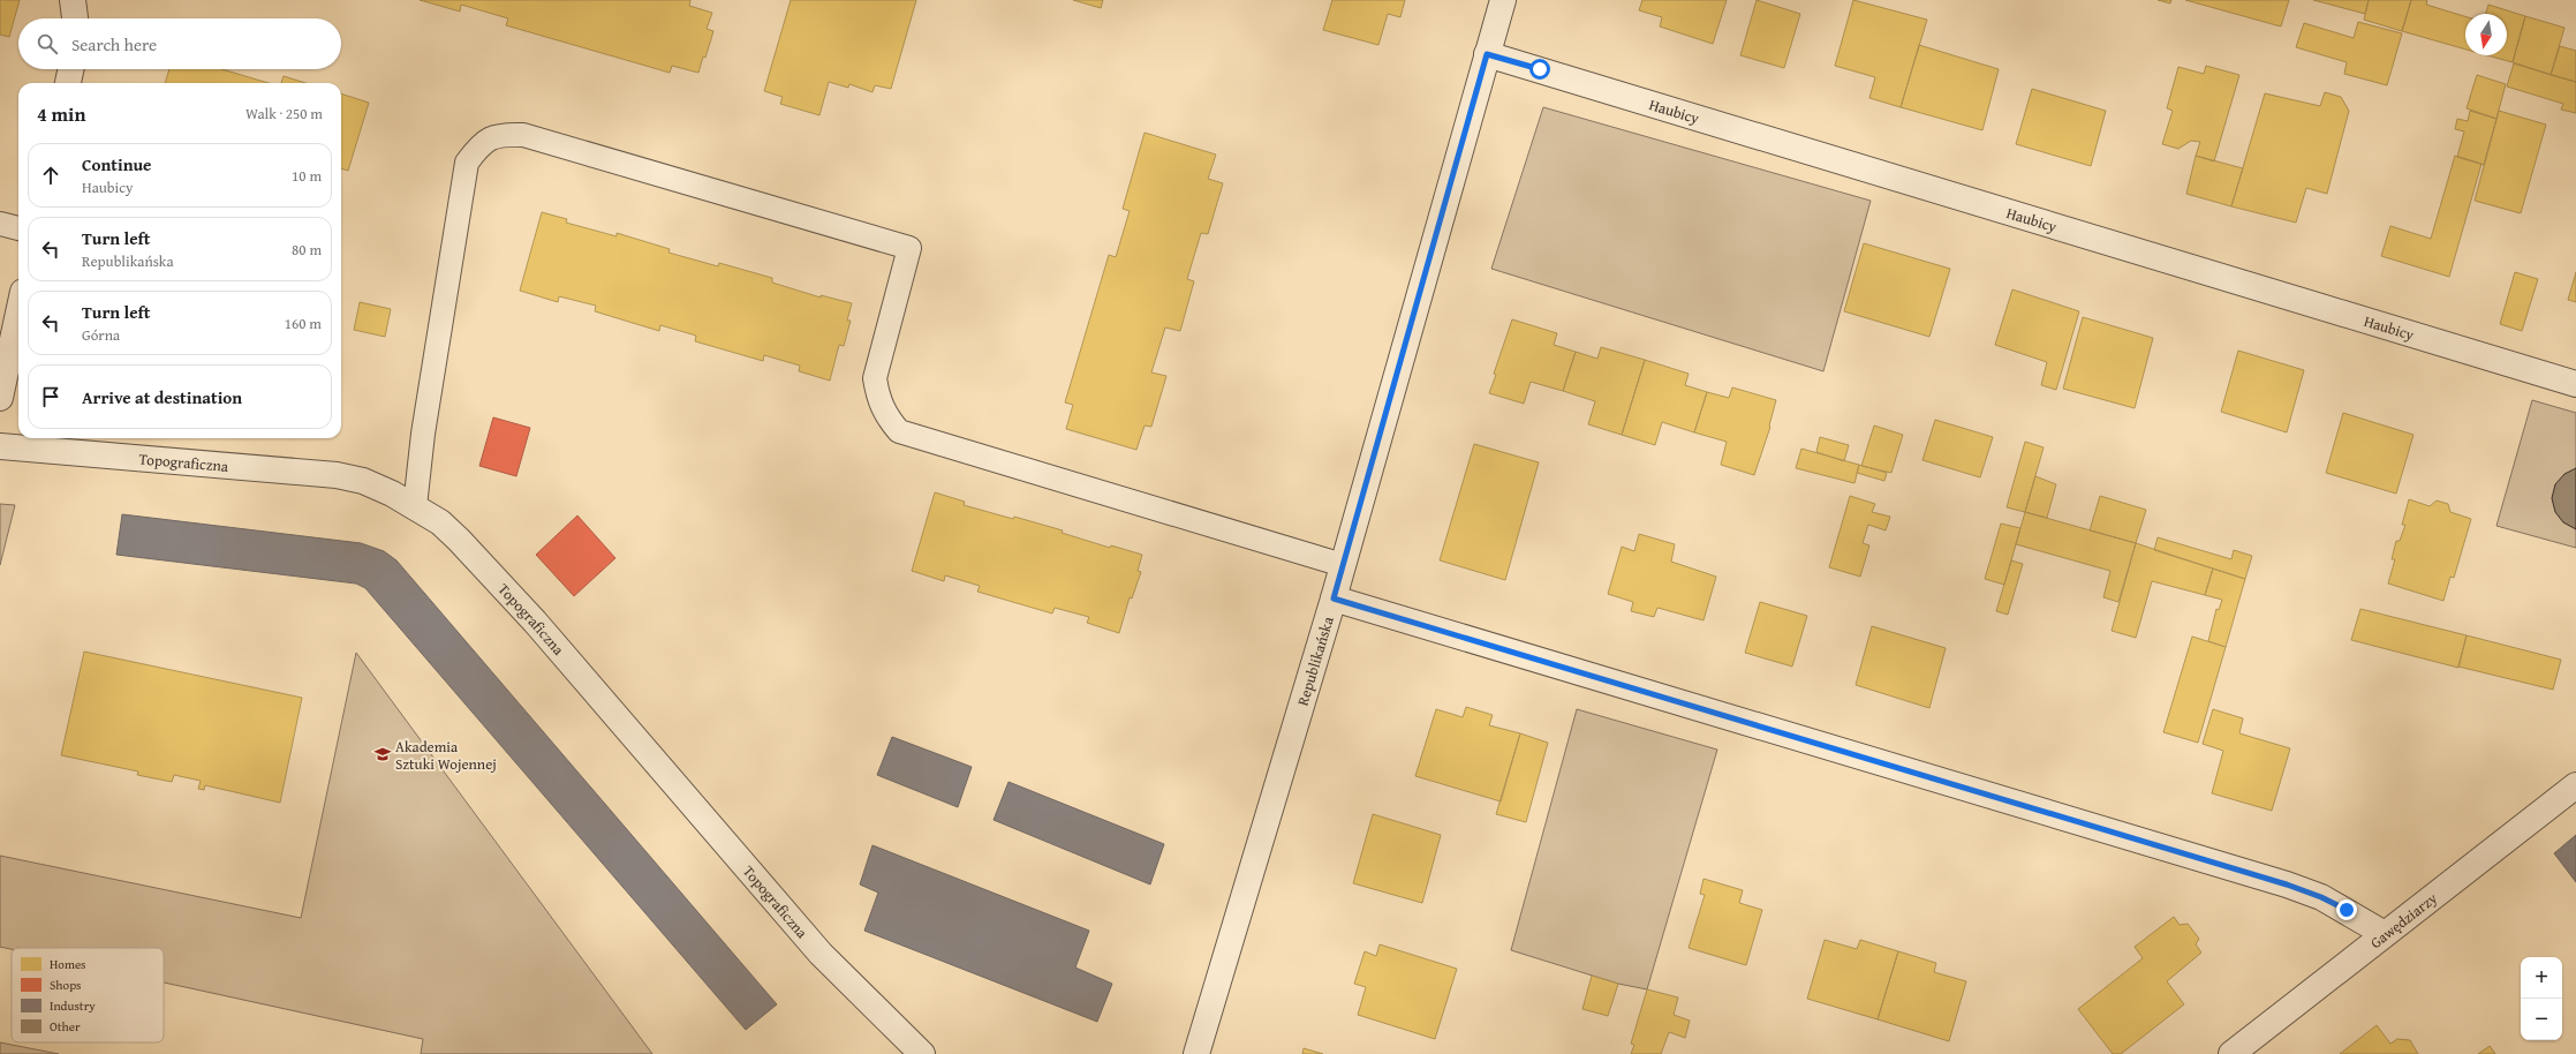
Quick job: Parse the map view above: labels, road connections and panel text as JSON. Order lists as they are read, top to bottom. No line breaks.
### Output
{"streets":{"street":["Haubicy","Topograficzna","Republikańska","Gawędziarzy"]},"crossings":[["Haubicy","Republikańska"]],"places":{"school or university":["Akademia Sztuki Wojennej"]},"legend":["Homes","Shops","Industry","Other"],"north":"bottom","page":{"search":"Search here","heading":["4 min","Walk · 250 m"],"list":[["Continue","Haubicy","10 m"],["Turn left","Republikańska","80 m"],["Turn left","Górna","160 m"],"Arrive at destination"],"map_buttons":["+","−"]}}
